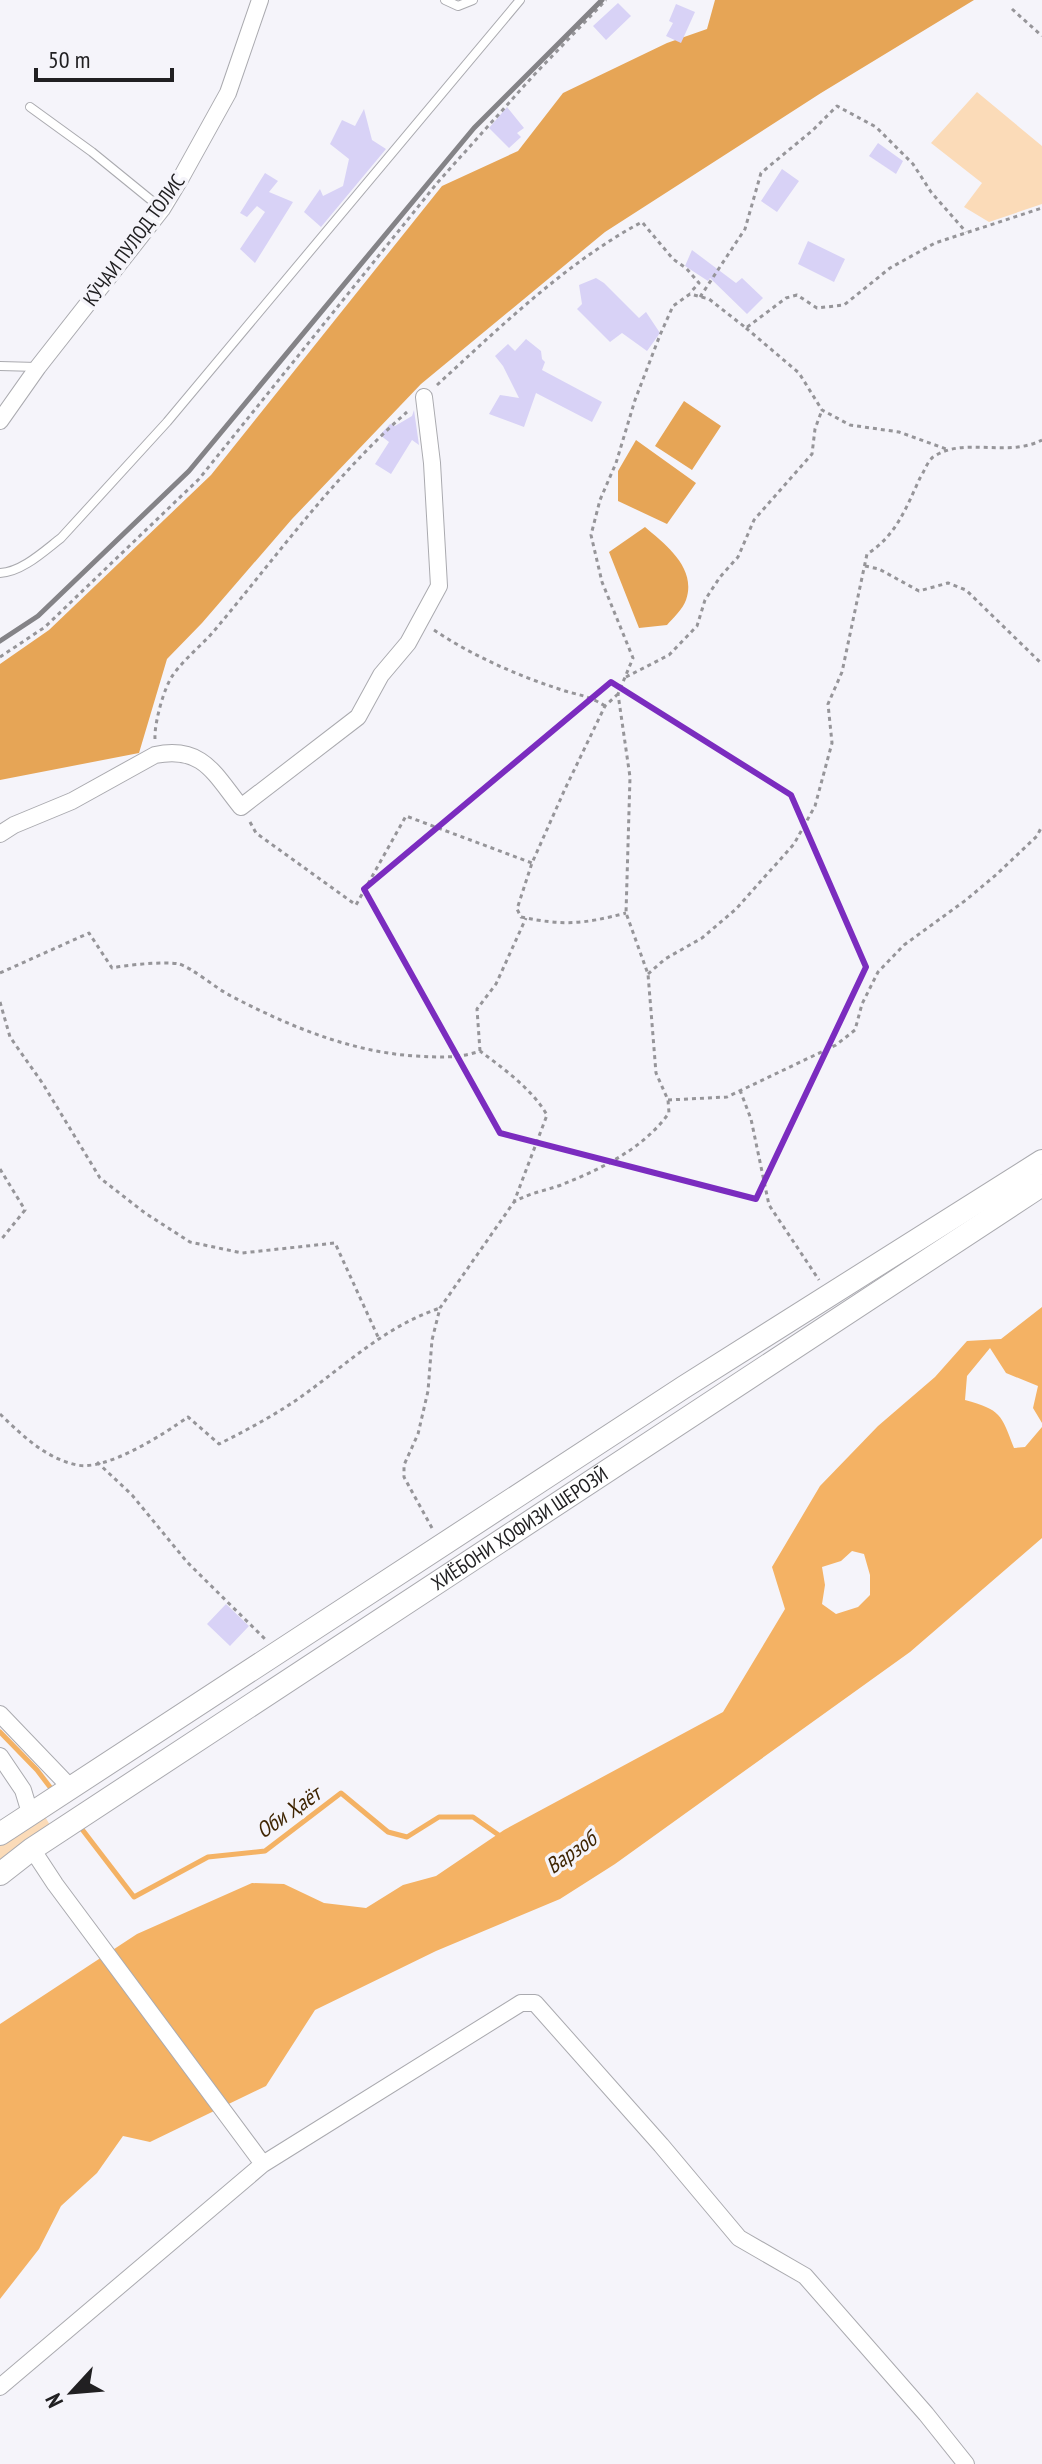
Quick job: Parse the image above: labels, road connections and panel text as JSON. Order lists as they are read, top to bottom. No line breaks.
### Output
{"streets":{"main road":["ХИЁБОНИ ҲОФИЗИ ШЕРОЗӢ"],"street":["КӮЧАИ ПУЛОД ТОЛИС"]},"water":["Оби Ҳаёт","Варзоб"],"scale_bar":"50 m","north":"bottom left"}
